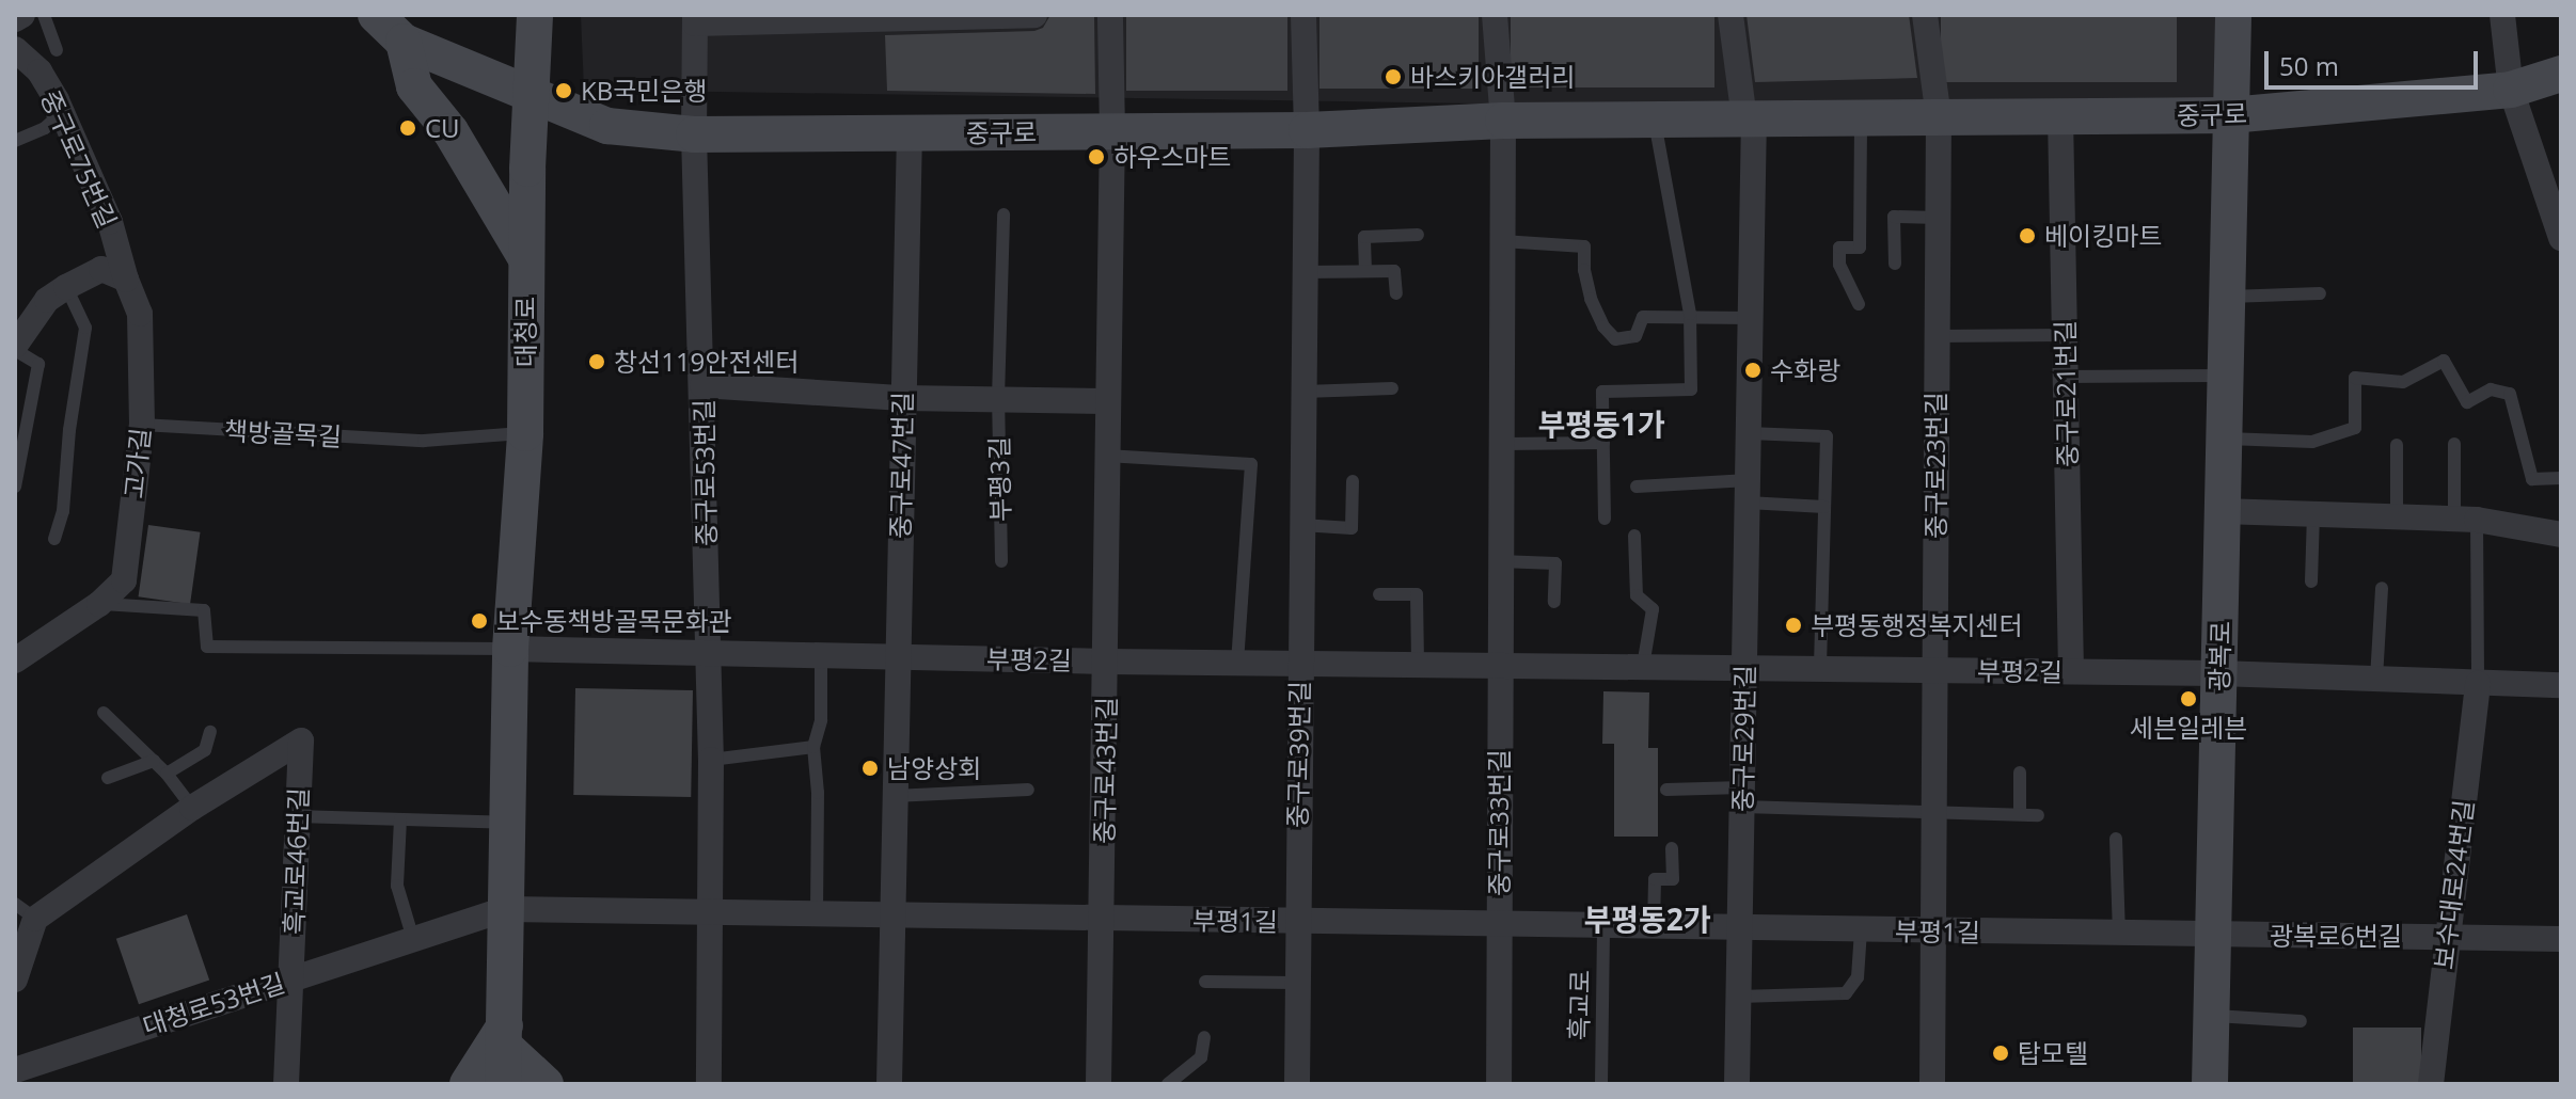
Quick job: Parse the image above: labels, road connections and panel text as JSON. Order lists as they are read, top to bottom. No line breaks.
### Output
{"streets":{"main road":["중구로","대청로","광복로"],"street":["중구로75번길","중구로21번길","고가길","중구로47번길","중구로23번길","중구로53번길","부평3길","부평2길","중구로29번길","중구로39번길","중구로43번길","중구로33번길","흑교로46번길","보수대로24번길","부평1길","광복로6번길","대청로53번길"],"lane":["책방골목길","흑교로"]},"crossings":[["중구로","대청로"],["중구로","중구로21번길"],["중구로","중구로47번길"],["중구로","중구로23번길"],["중구로","중구로53번길"],["중구로","광복로"],["중구로","중구로29번길"],["중구로","중구로39번길"],["중구로","중구로43번길"],["중구로","중구로33번길"],["중구로75번길","고가길"],["대청로","책방골목길"],["대청로","부평2길"],["대청로","부평1길"],["대청로","대청로53번길"],["중구로21번길","부평2길"],["책방골목길","고가길"],["중구로47번길","부평3길"],["중구로47번길","부평2길"],["중구로47번길","부평1길"],["중구로23번길","부평2길"],["중구로23번길","부평1길"],["중구로53번길","부평3길"],["중구로53번길","부평2길"],["중구로53번길","부평1길"],["부평3길","중구로43번길"],["광복로","부평2길"],["광복로","부평1길"],["광복로","광복로6번길"],["부평2길","중구로29번길"],["부평2길","중구로39번길"],["부평2길","중구로43번길"],["부평2길","중구로33번길"],["부평2길","보수대로24번길"],["중구로29번길","부평1길"],["중구로39번길","부평1길"],["중구로43번길","부평1길"],["중구로33번길","부평1길"],["흑교로46번길","대청로53번길"],["보수대로24번길","광복로6번길"],["부평1길","광복로6번길"],["부평1길","대청로53번길"],["부평1길","흑교로"]],"districts":["부평동1가","부평동2가"],"places":["바스키아갤러리","KB국민은행","CU","하우스마트","베이킹마트","창선119안전센터","수화랑","보수동책방골목문화관","부평동행정복지센터","세븐일레븐","남양상회","탑모텔"],"scale_bar":"50 m"}
